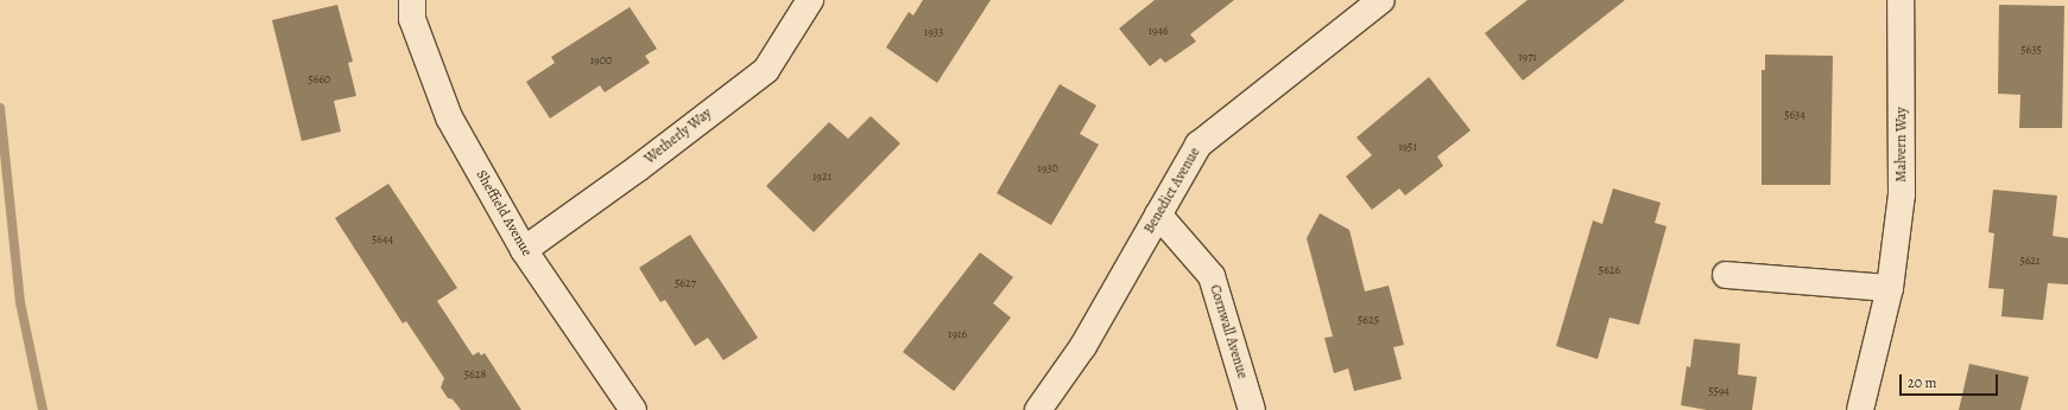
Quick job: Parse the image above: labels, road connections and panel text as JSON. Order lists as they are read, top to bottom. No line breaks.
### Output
{"streets":{"street":["Wetherly Way","Malvern Way","Benedict Avenue","Sheffield Avenue","Cornwall Avenue"]},"crossings":[["Wetherly Way","Sheffield Avenue"],["Benedict Avenue","Cornwall Avenue"]],"house_numbers":["1946","1933","5635","1971","1900","5660","5634","1951","1930","1921","5644","5621","5626","5627","5625","1916","5628","5594"],"scale_bar":"20 m"}
